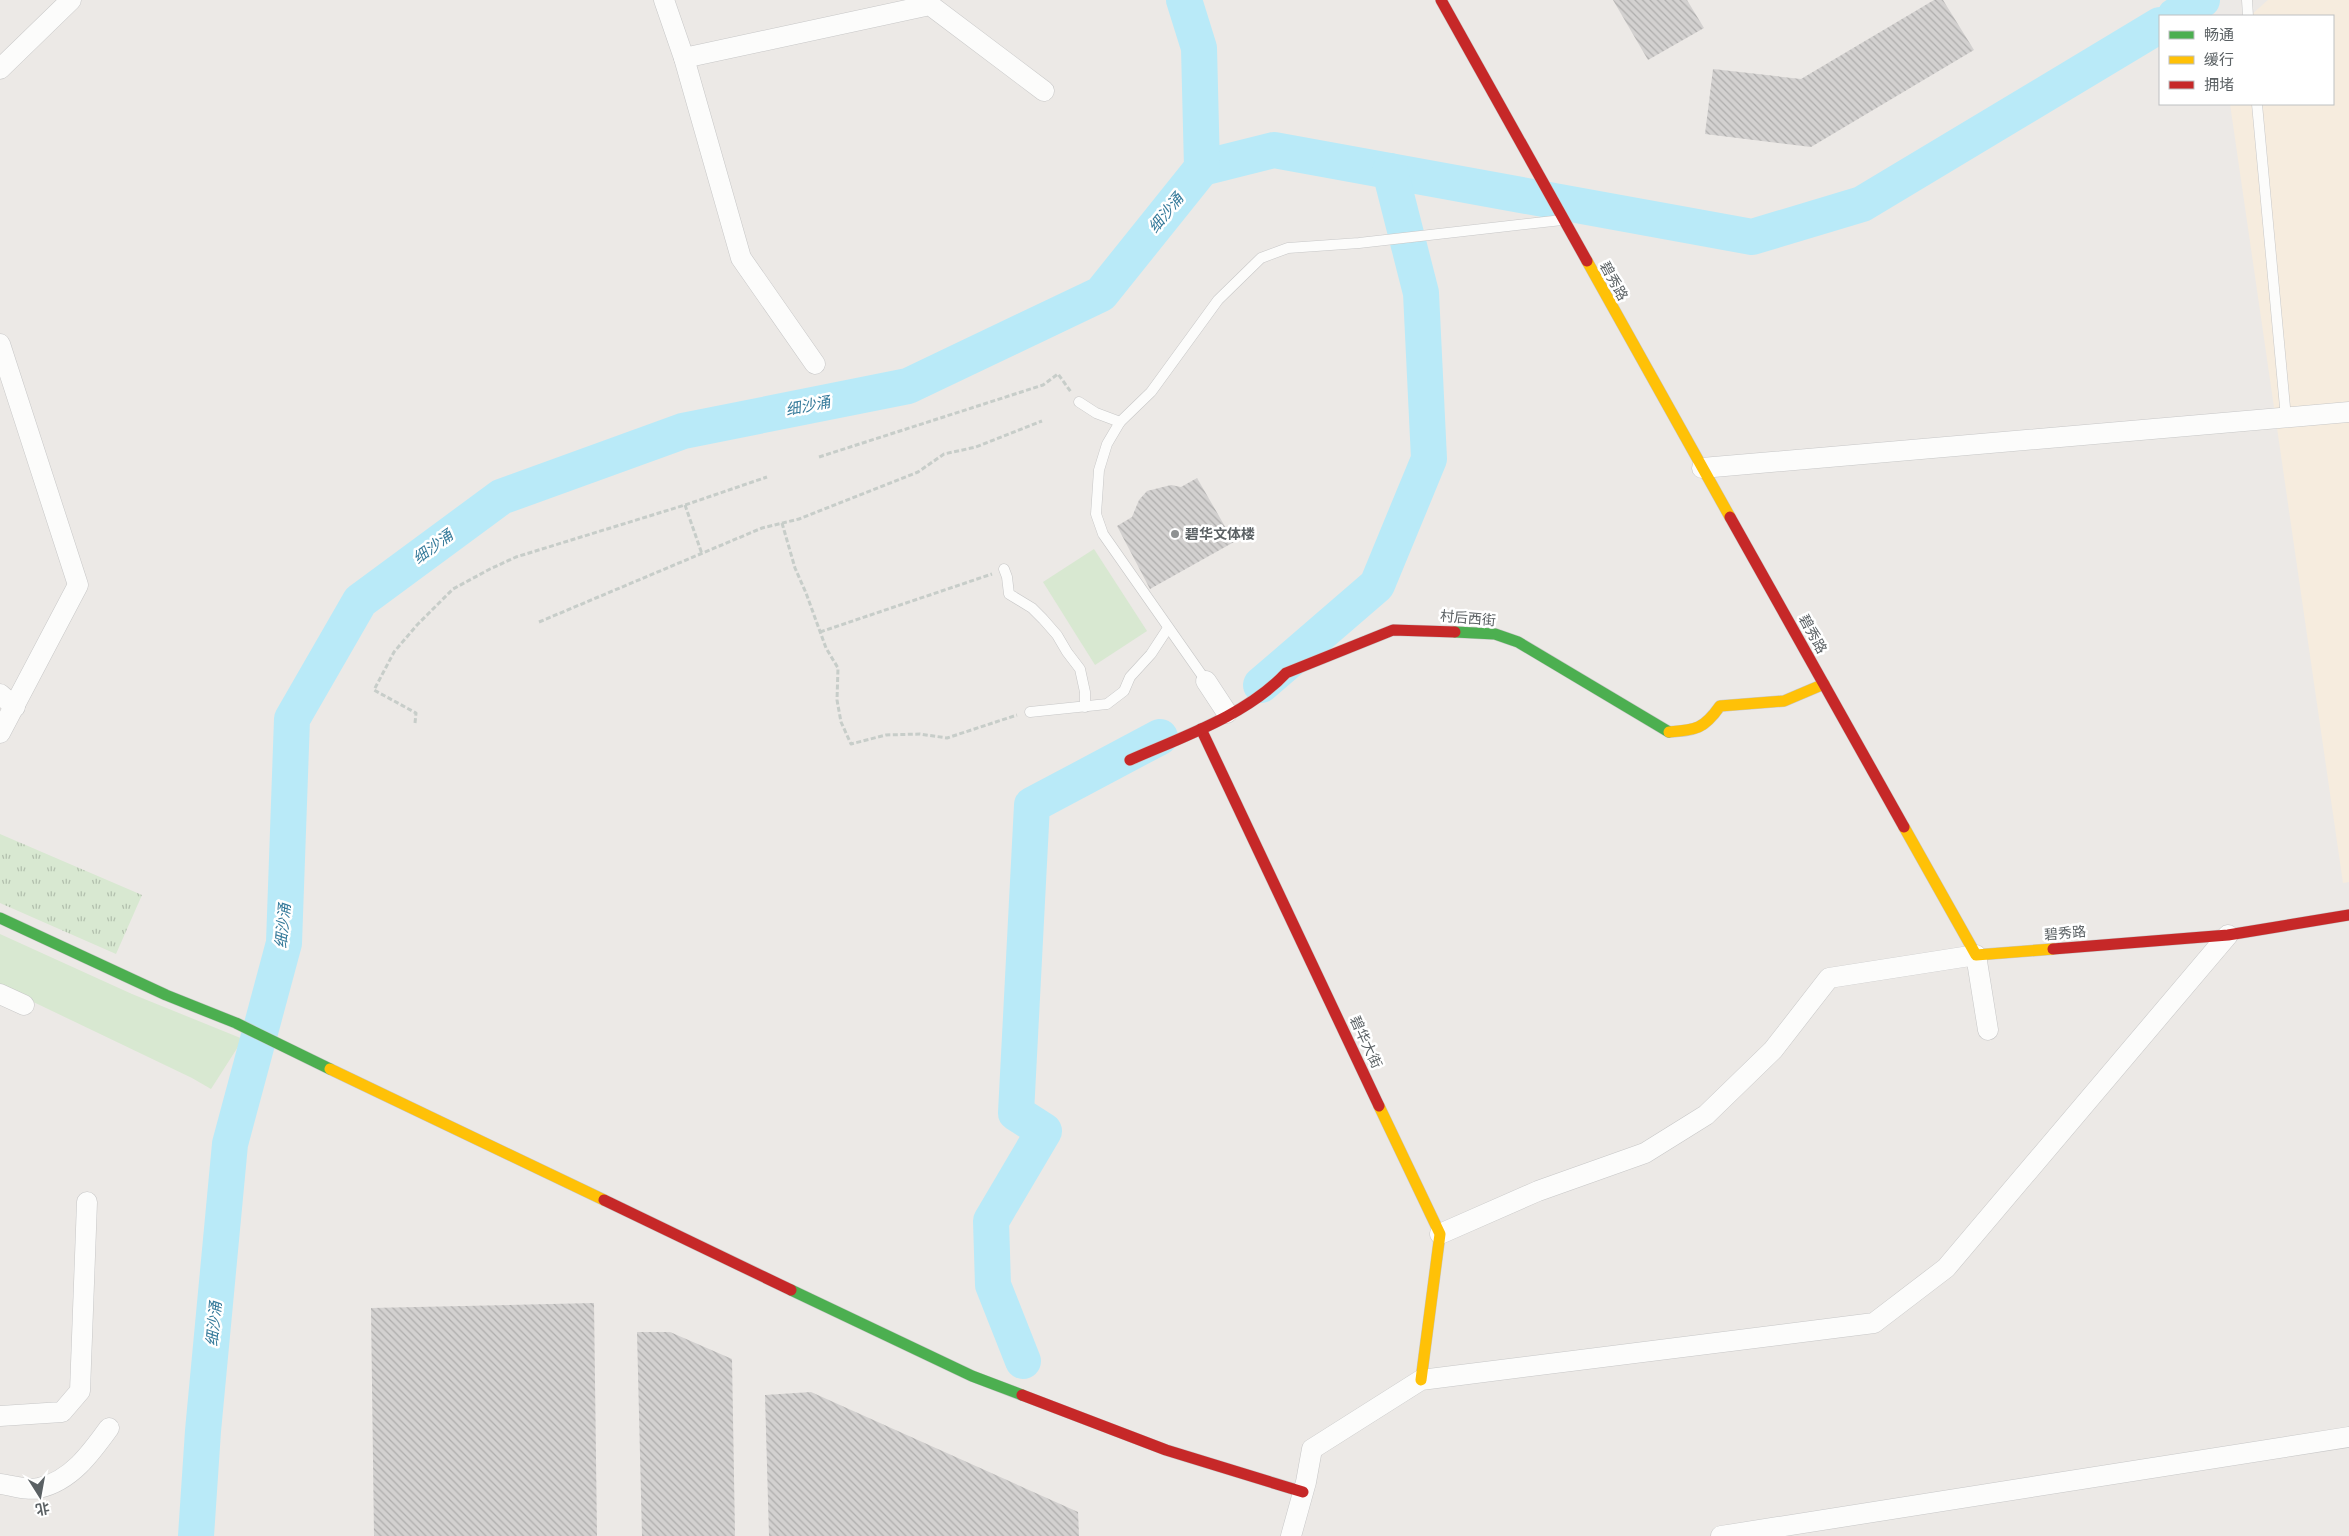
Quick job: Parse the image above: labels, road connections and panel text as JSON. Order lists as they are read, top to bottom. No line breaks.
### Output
{"streets":{"street":["碧秀路","村后西街","碧华大街"]},"crossings":[["碧秀路","村后西街"],["村后西街","碧华大街"]],"water":["细沙涌"],"places":["碧华文体楼"],"legend":["畅通","缓行","拥堵"],"north":"bottom"}
